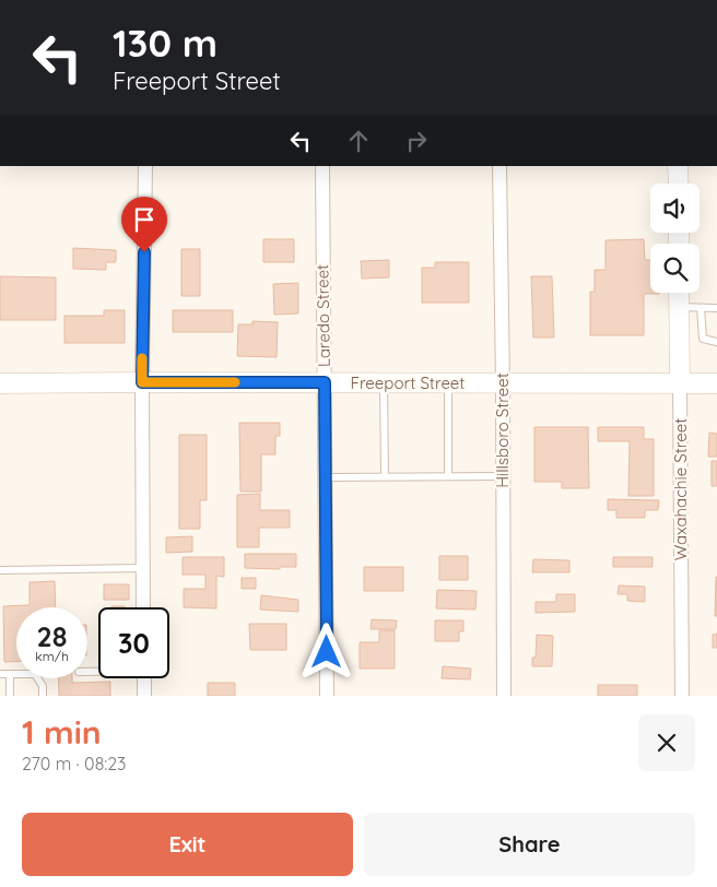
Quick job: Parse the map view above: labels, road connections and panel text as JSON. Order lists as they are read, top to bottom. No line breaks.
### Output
{"streets":{"main road":["Freeport Street","Waxahachie Street"],"street":["Laredo Street","Hillsboro Street"]},"crossings":[["Laredo Street","Freeport Street"],["Freeport Street","Hillsboro Street"],["Freeport Street","Waxahachie Street"]],"page":{"turn":["130 m","Freeport Street"],"speed":"28 km/h","limit":"30","heading":["1 min","270 m · 08:23"],"buttons":["Exit","Share"]}}
